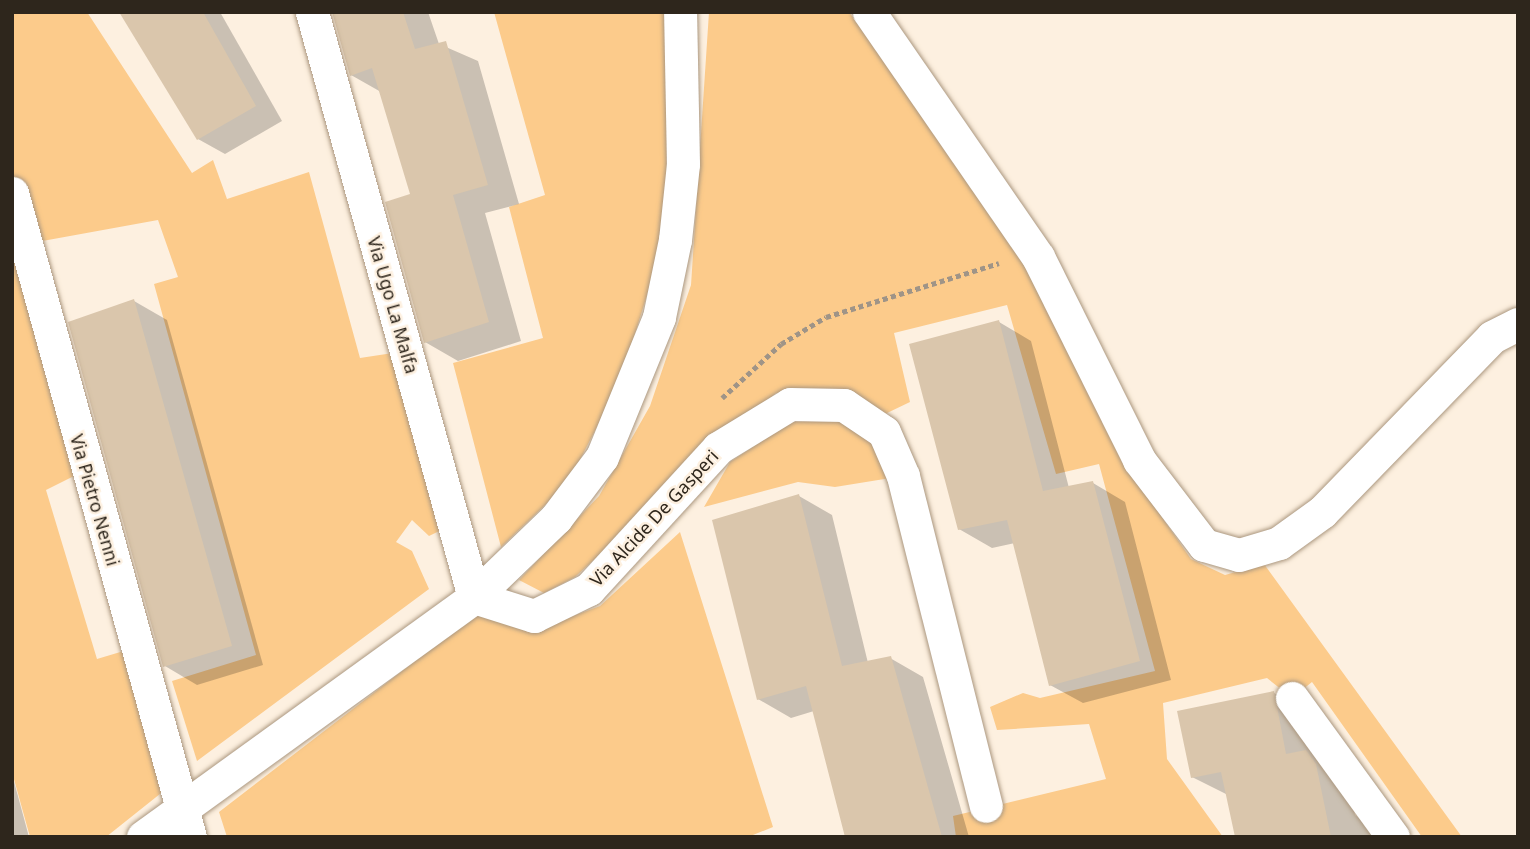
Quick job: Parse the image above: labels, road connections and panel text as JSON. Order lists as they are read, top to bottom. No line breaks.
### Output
{"streets":{"street":["Via Ugo La Malfa","Via Pietro Nenni","Via Alcide De Gasperi"]},"crossings":[["Via Ugo La Malfa","Via Alcide De Gasperi"]]}
